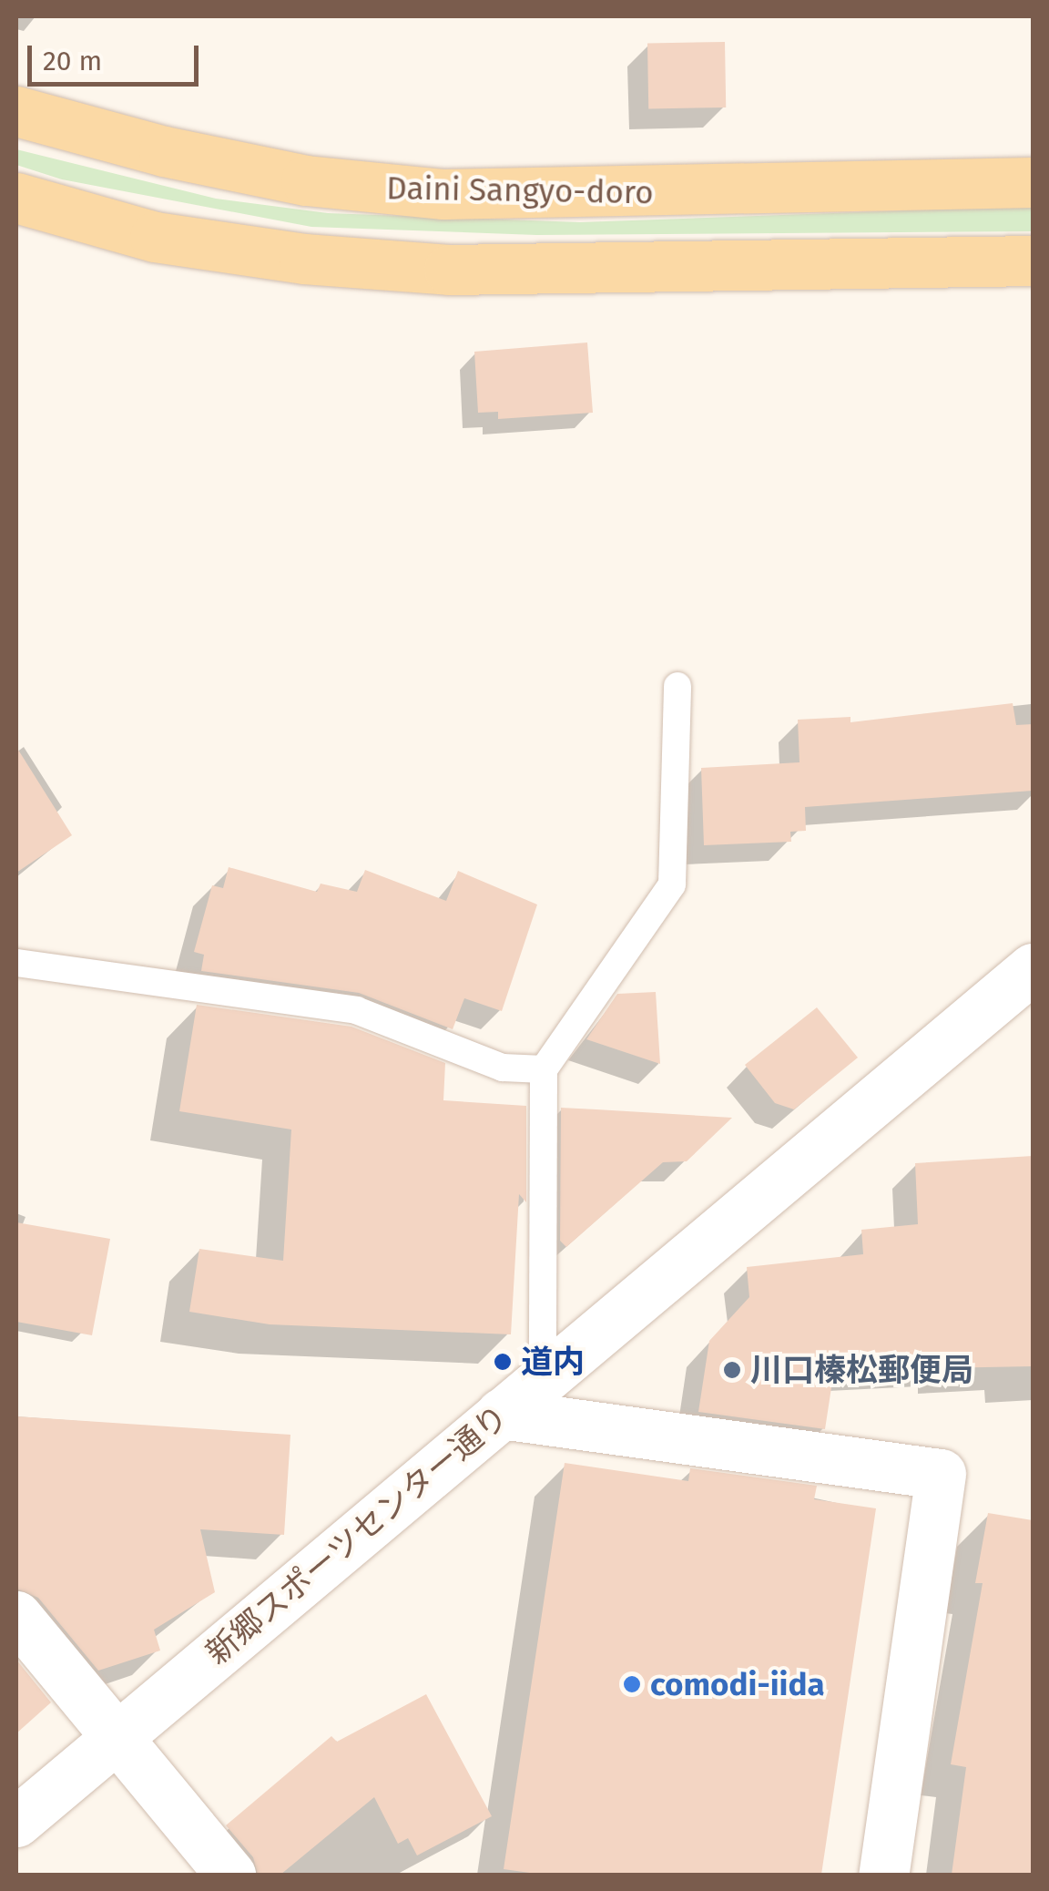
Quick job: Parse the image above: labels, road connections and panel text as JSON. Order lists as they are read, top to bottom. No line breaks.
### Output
{"streets":{"main road":["Daini Sangyo-doro"],"street":["新郷スポーツセンター通り"]},"places":["道内","川口榛松郵便局","comodi-iida"],"scale_bar":"20 m"}
